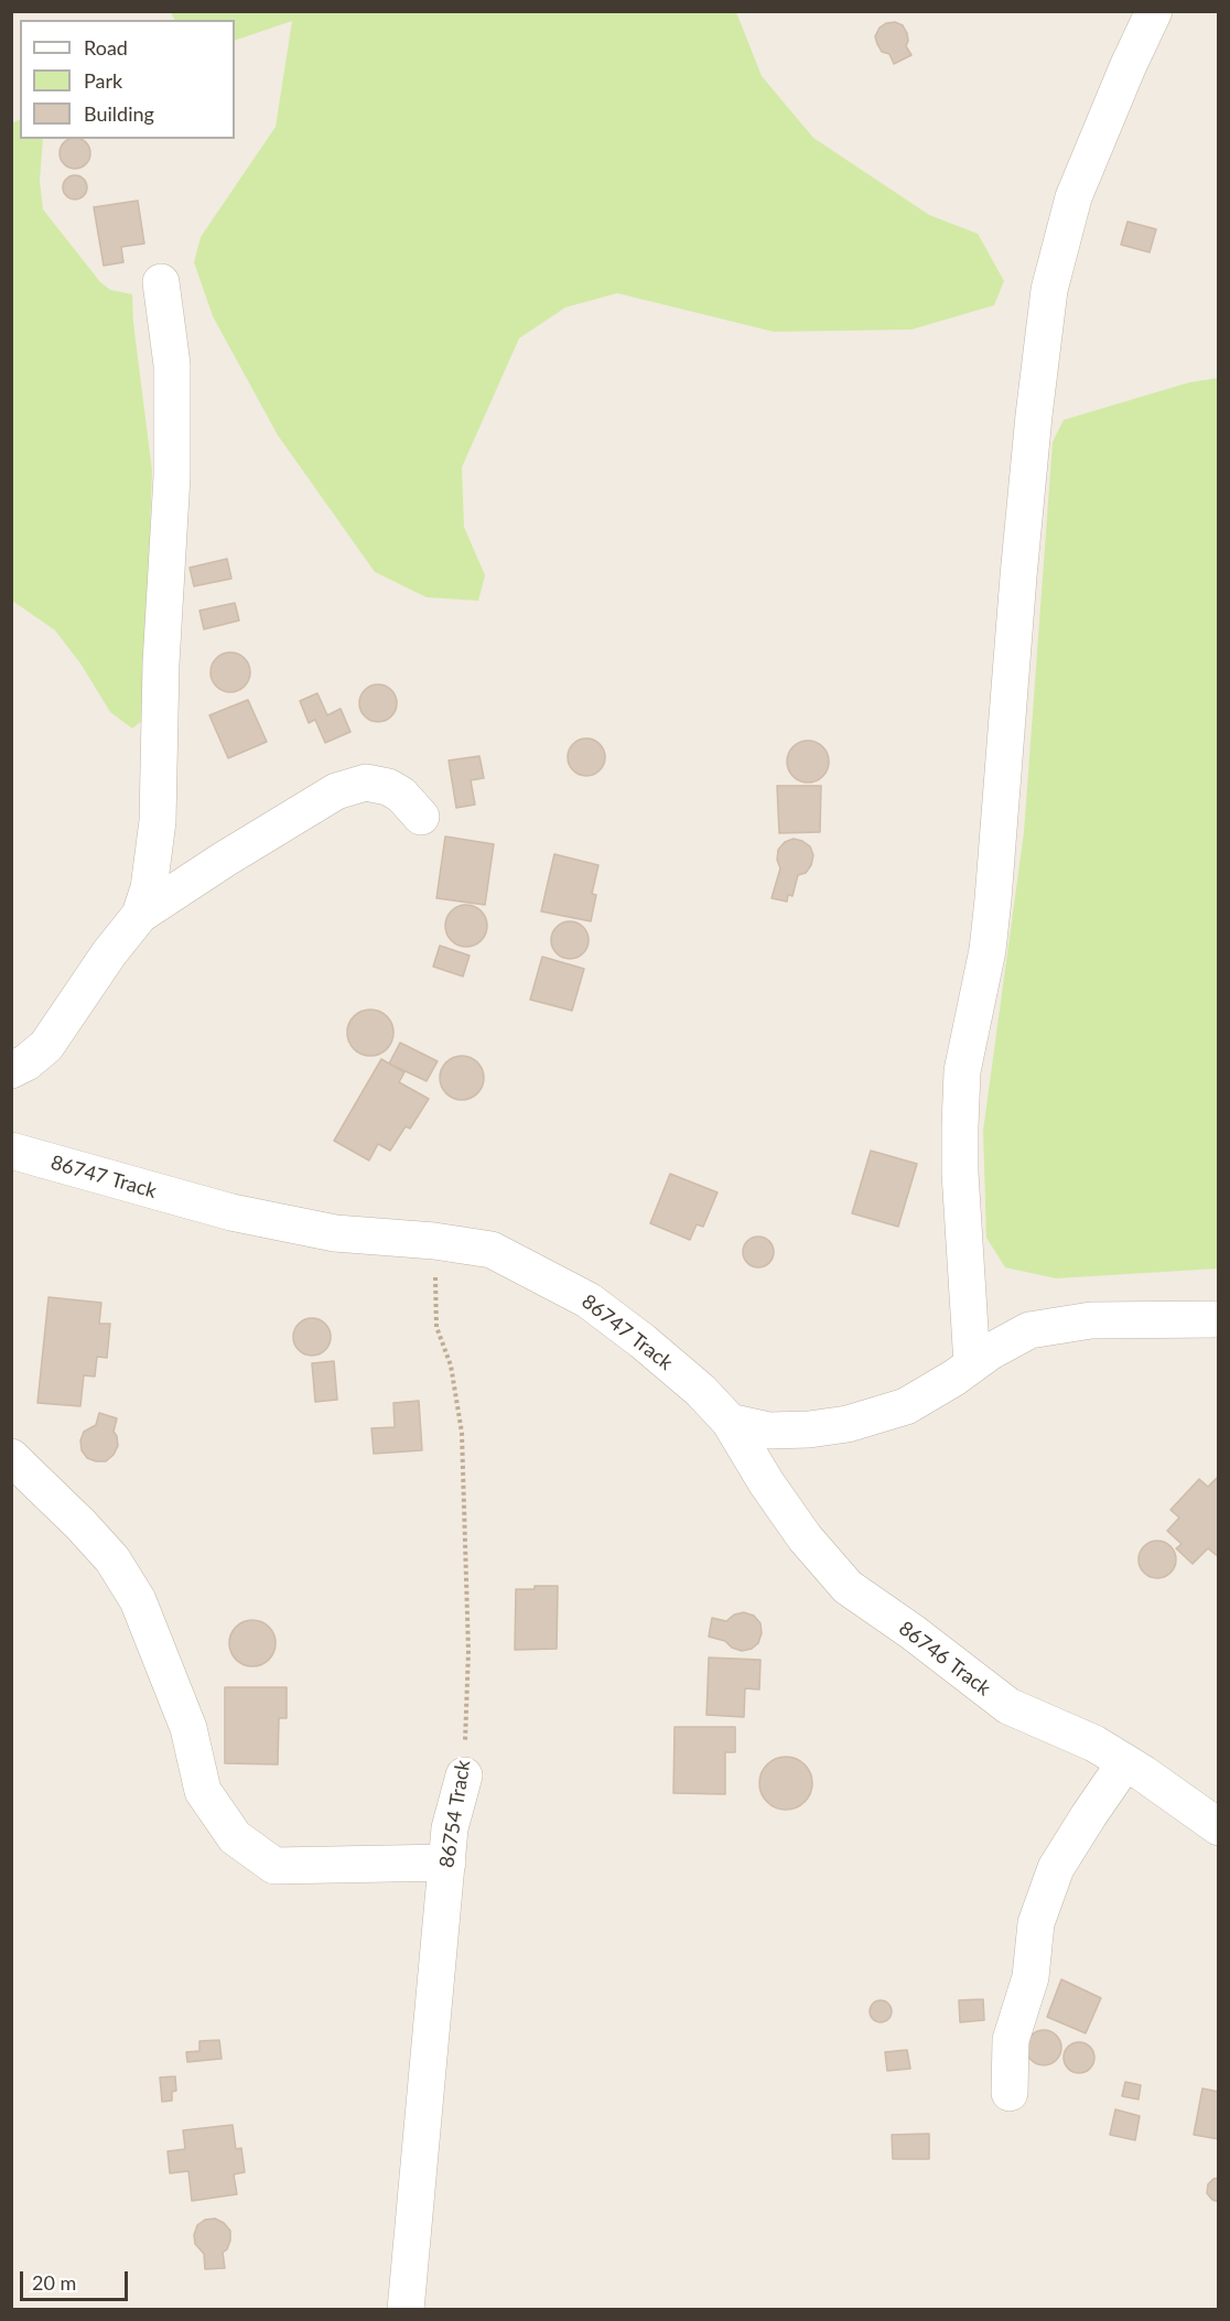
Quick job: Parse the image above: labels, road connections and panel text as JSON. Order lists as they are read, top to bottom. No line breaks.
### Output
{"streets":{"street":["86747 Track","86746 Track","86754 Track"]},"crossings":[["86747 Track","86746 Track"],["86747 Track","86754 Track"]],"legend":["Road","Park","Building"],"scale_bar":"20 m"}
